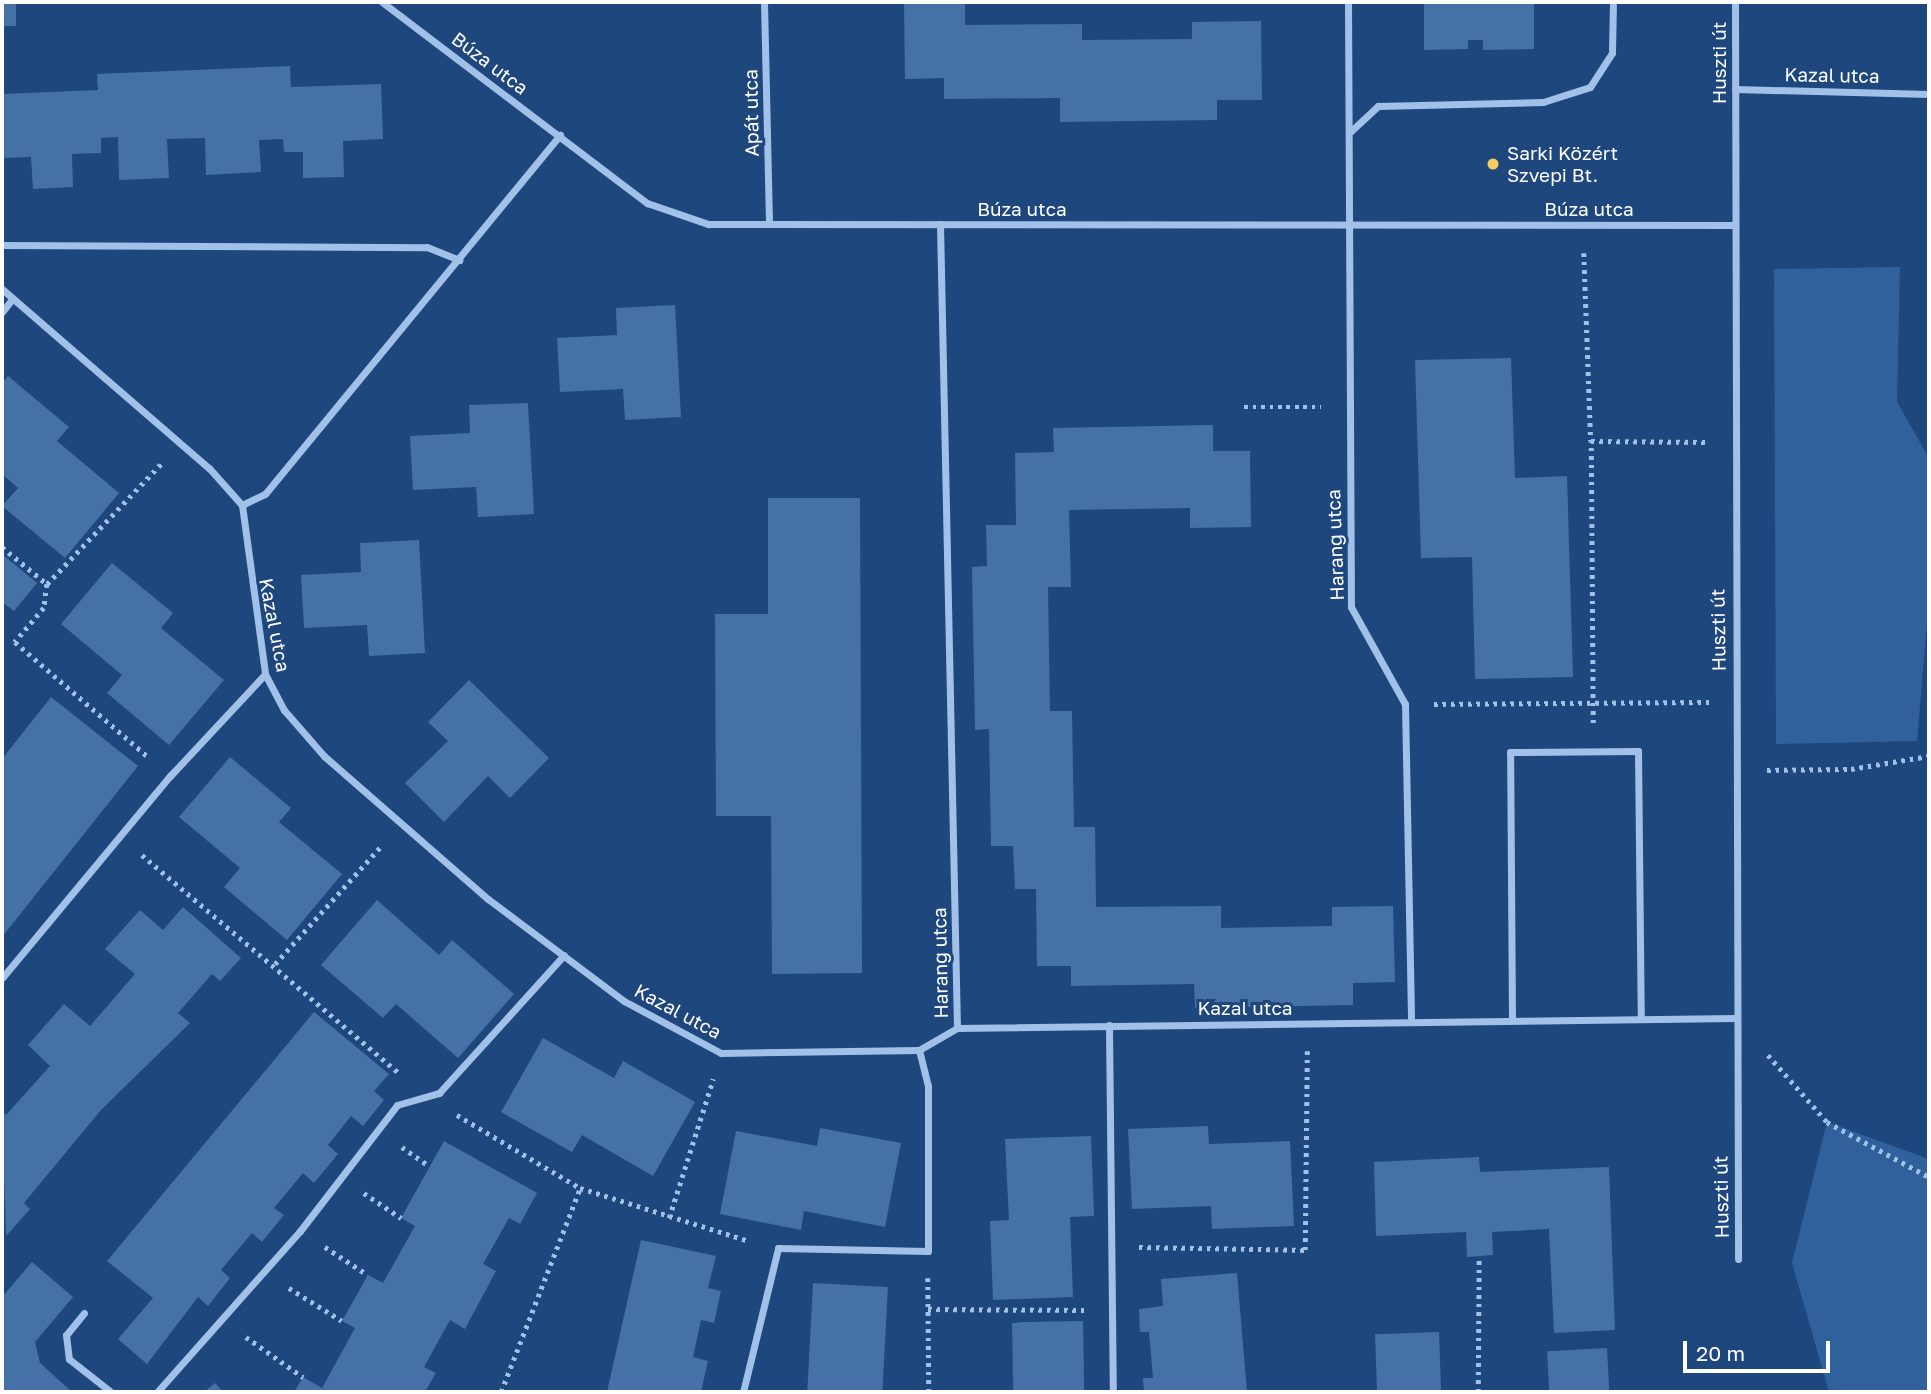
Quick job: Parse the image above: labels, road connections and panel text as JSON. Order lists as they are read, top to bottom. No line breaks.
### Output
{"streets":{"street":["Búza utca","Huszti út","Kazal utca","Apát utca","Harang utca"]},"crossings":[["Búza utca","Huszti út"],["Búza utca","Apát utca"],["Búza utca","Harang utca"],["Huszti út","Kazal utca"],["Kazal utca","Harang utca"]],"places":["Sarki Közért Szvepi Bt."],"scale_bar":"20 m"}
